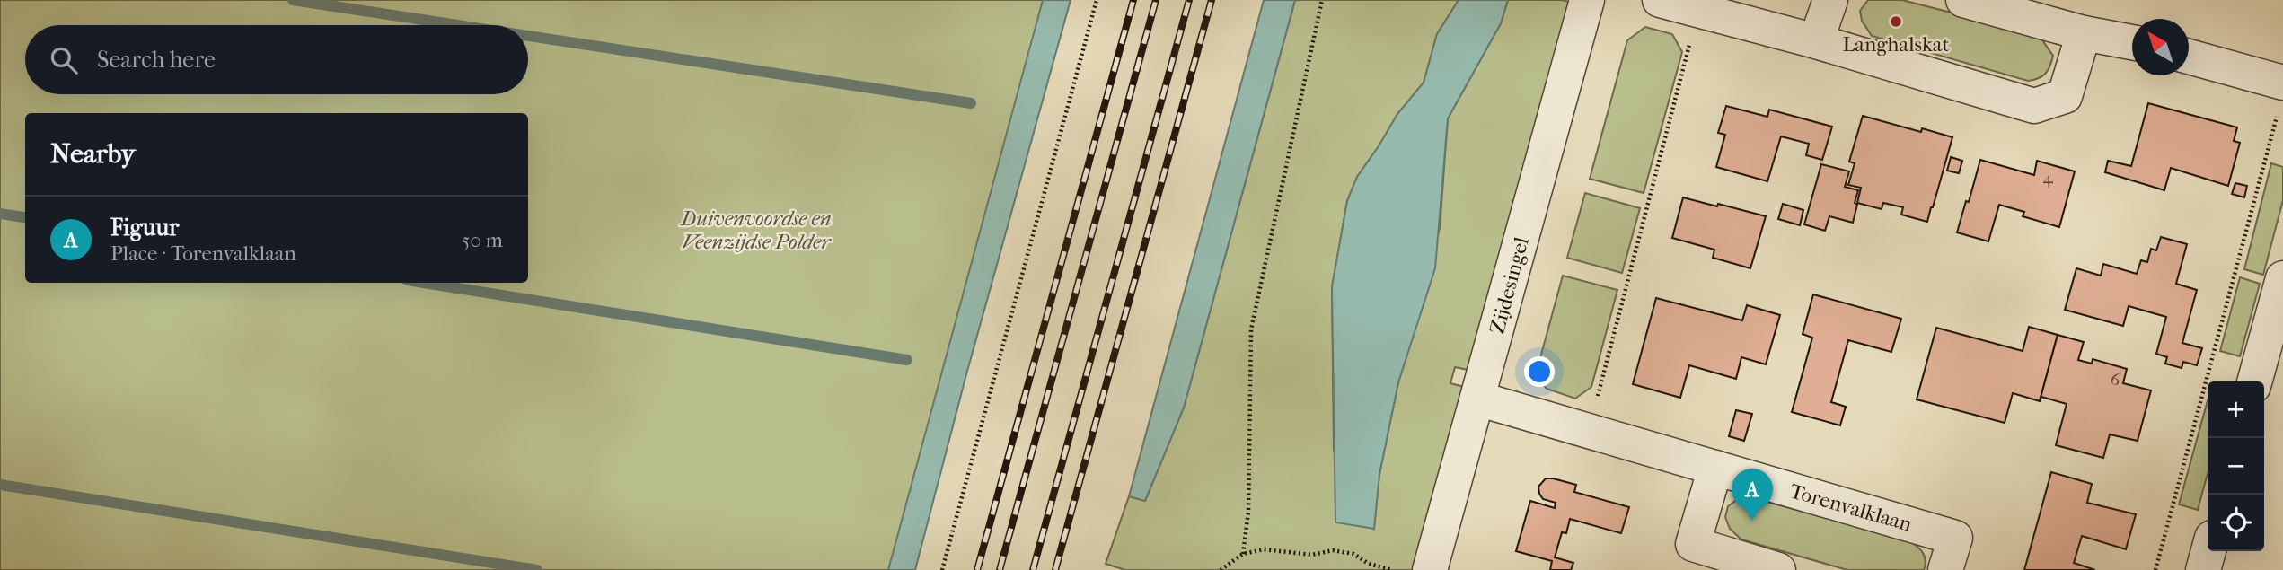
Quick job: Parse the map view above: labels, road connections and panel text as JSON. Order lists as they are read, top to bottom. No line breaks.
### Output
{"streets":{"street":["Zijdesingel","Torenvalklaan"]},"crossings":[["Zijdesingel","Torenvalklaan"]],"parks":["Duivenvoordse en Veenzijdse Polder"],"places":["Langhalskat"],"house_numbers":["4","6"],"north":"top left","page":{"search":"Search here","heading":"Nearby","list":[{"mark":"A","name":"Figuur","note":"Place · Torenvalklaan","value":"50 m"}],"map_buttons":["+","−"],"pins":"A"}}
